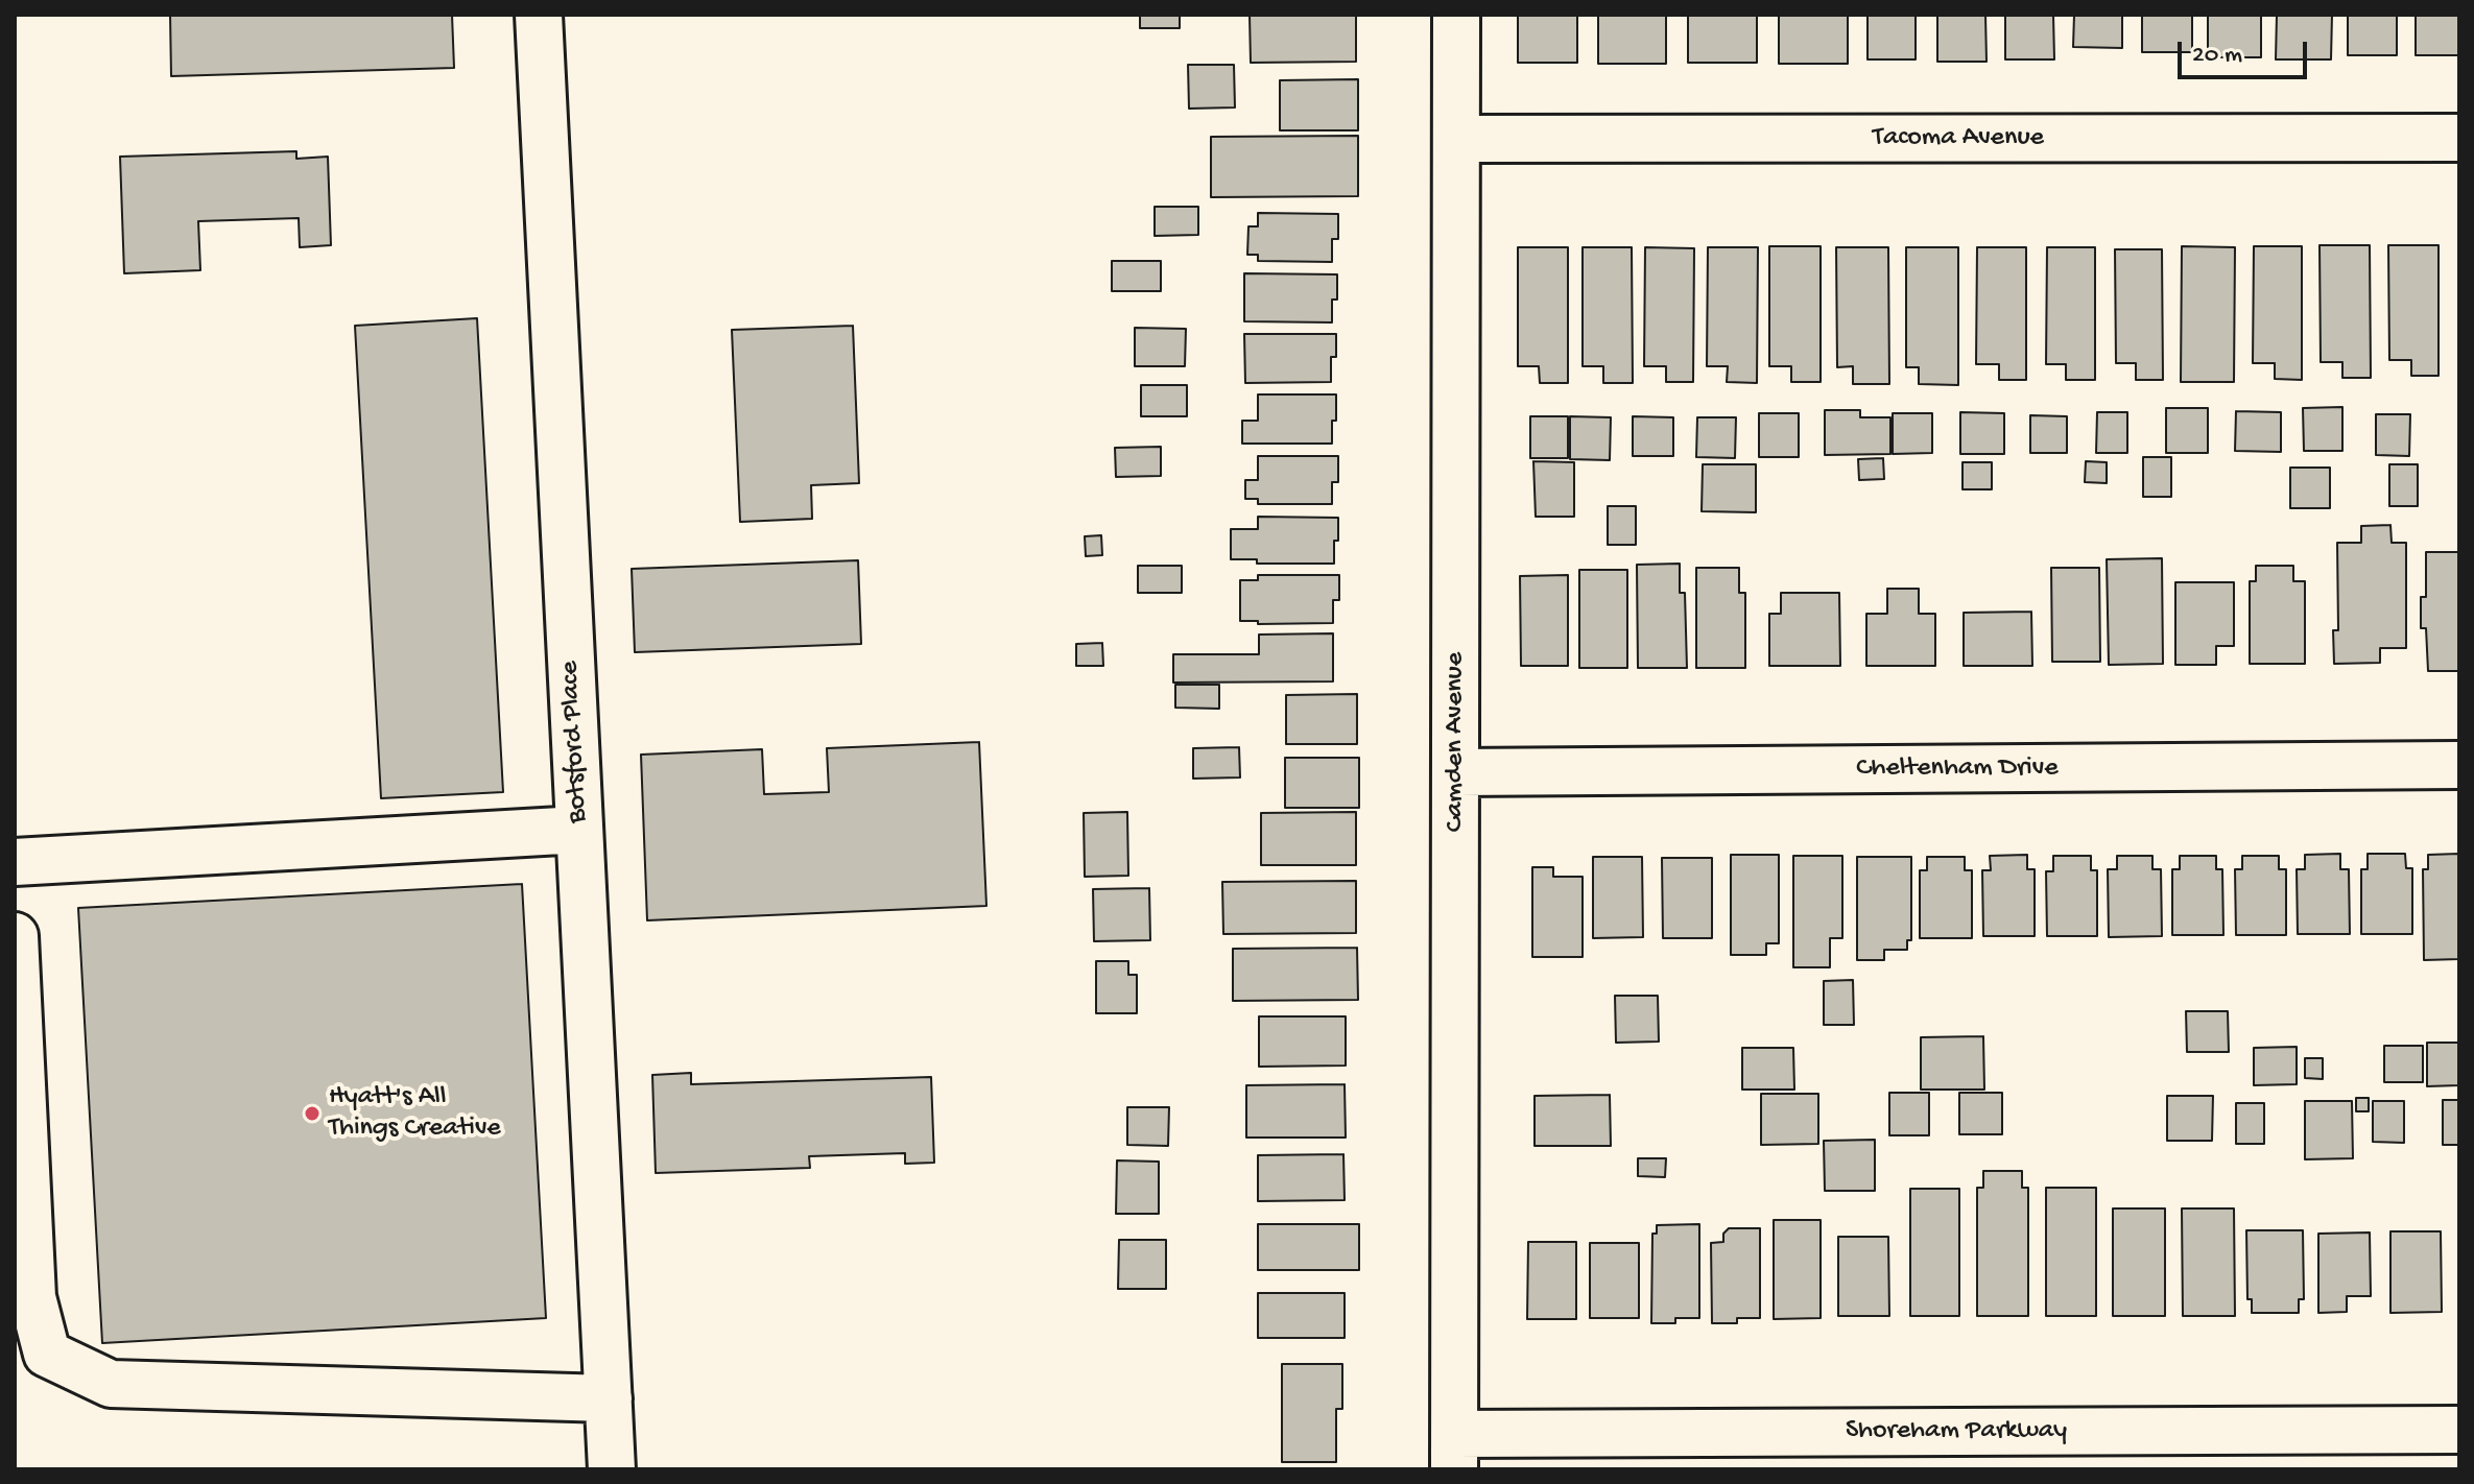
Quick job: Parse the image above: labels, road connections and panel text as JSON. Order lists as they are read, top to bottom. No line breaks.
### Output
{"streets":{"street":["Tacoma Avenue","Botsford Place","Camden Avenue","Cheltenham Drive","Shoreham Parkway"]},"crossings":[["Tacoma Avenue","Camden Avenue"],["Camden Avenue","Cheltenham Drive"],["Camden Avenue","Shoreham Parkway"]],"places":["Hyatt's All Things Creative"],"scale_bar":"20 m"}
